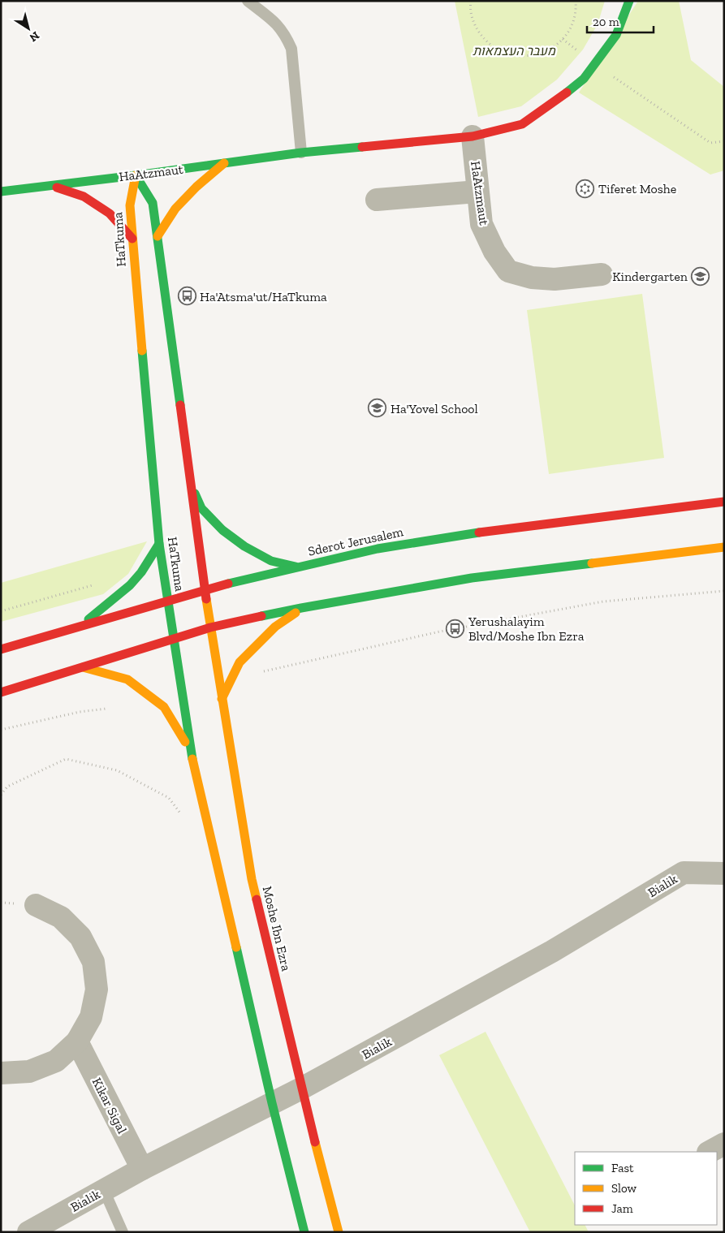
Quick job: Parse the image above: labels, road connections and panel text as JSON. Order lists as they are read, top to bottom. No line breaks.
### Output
{"streets":{"street":["HaAtzmaut","HaTkuma","Sderot Jerusalem","Bialik","Moshe Ibn Ezra","Kikar Sigal"]},"crossings":[["HaAtzmaut","HaTkuma"],["HaTkuma","Sderot Jerusalem"],["HaTkuma","Moshe Ibn Ezra"],["Bialik","Moshe Ibn Ezra"],["Bialik","Kikar Sigal"]],"parks":["מעבר העצמאות"],"places":{"synagogue":["Tiferet Moshe"],"school or university":["Kindergarten","Ha'Yovel School"],"bus stop":["Ha'Atsma'ut/HaTkuma","Yerushalayim Blvd/Moshe Ibn Ezra"]},"legend":["Fast","Slow","Jam"],"scale_bar":"20 m","north":"bottom right"}
